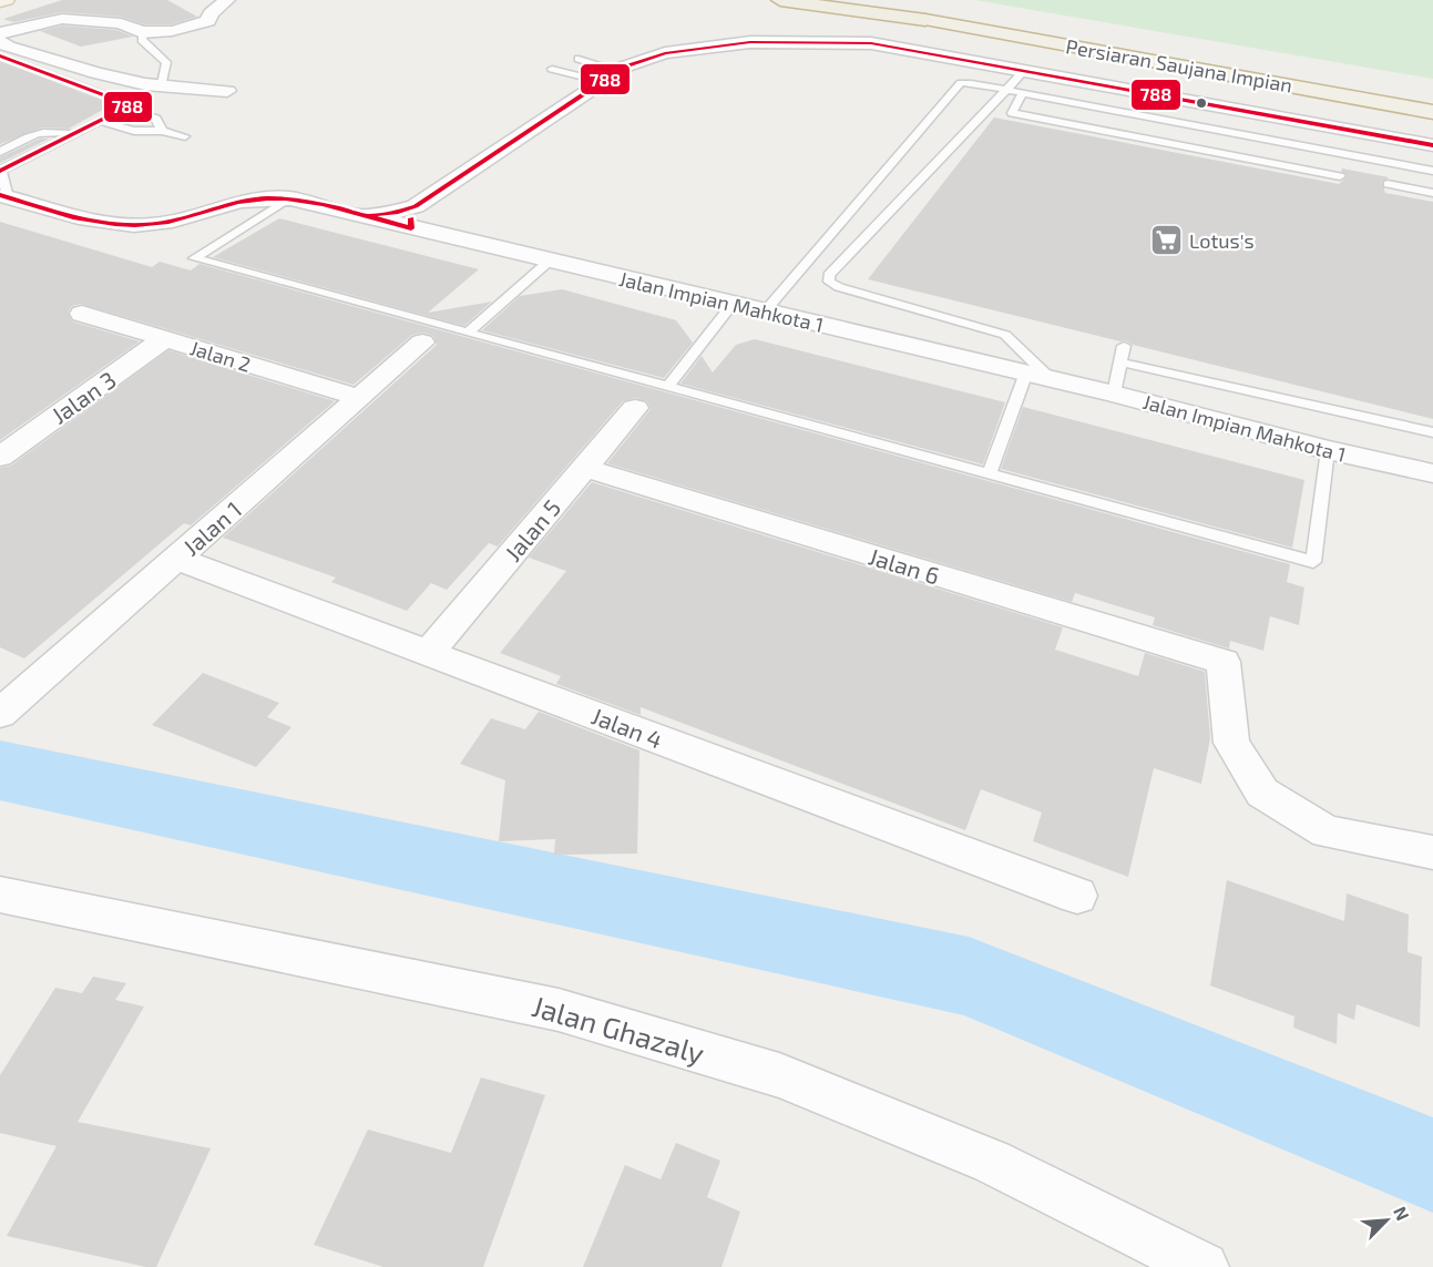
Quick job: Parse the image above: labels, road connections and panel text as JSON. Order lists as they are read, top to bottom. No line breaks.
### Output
{"streets":{"highway":["Persiaran Saujana Impian"],"street":["Jalan Impian Mahkota 1","Jalan 2","Jalan 3","Jalan 1","Jalan 5","Jalan 6","Jalan 4","Jalan Ghazaly"]},"crossings":[["Jalan 2","Jalan 3"],["Jalan 2","Jalan 1"],["Jalan 1","Jalan 4"],["Jalan 5","Jalan 6"],["Jalan 5","Jalan 4"]],"places":{"supermarket":["Lotus's"]},"lines":["transit line 788"],"north":"top right"}
